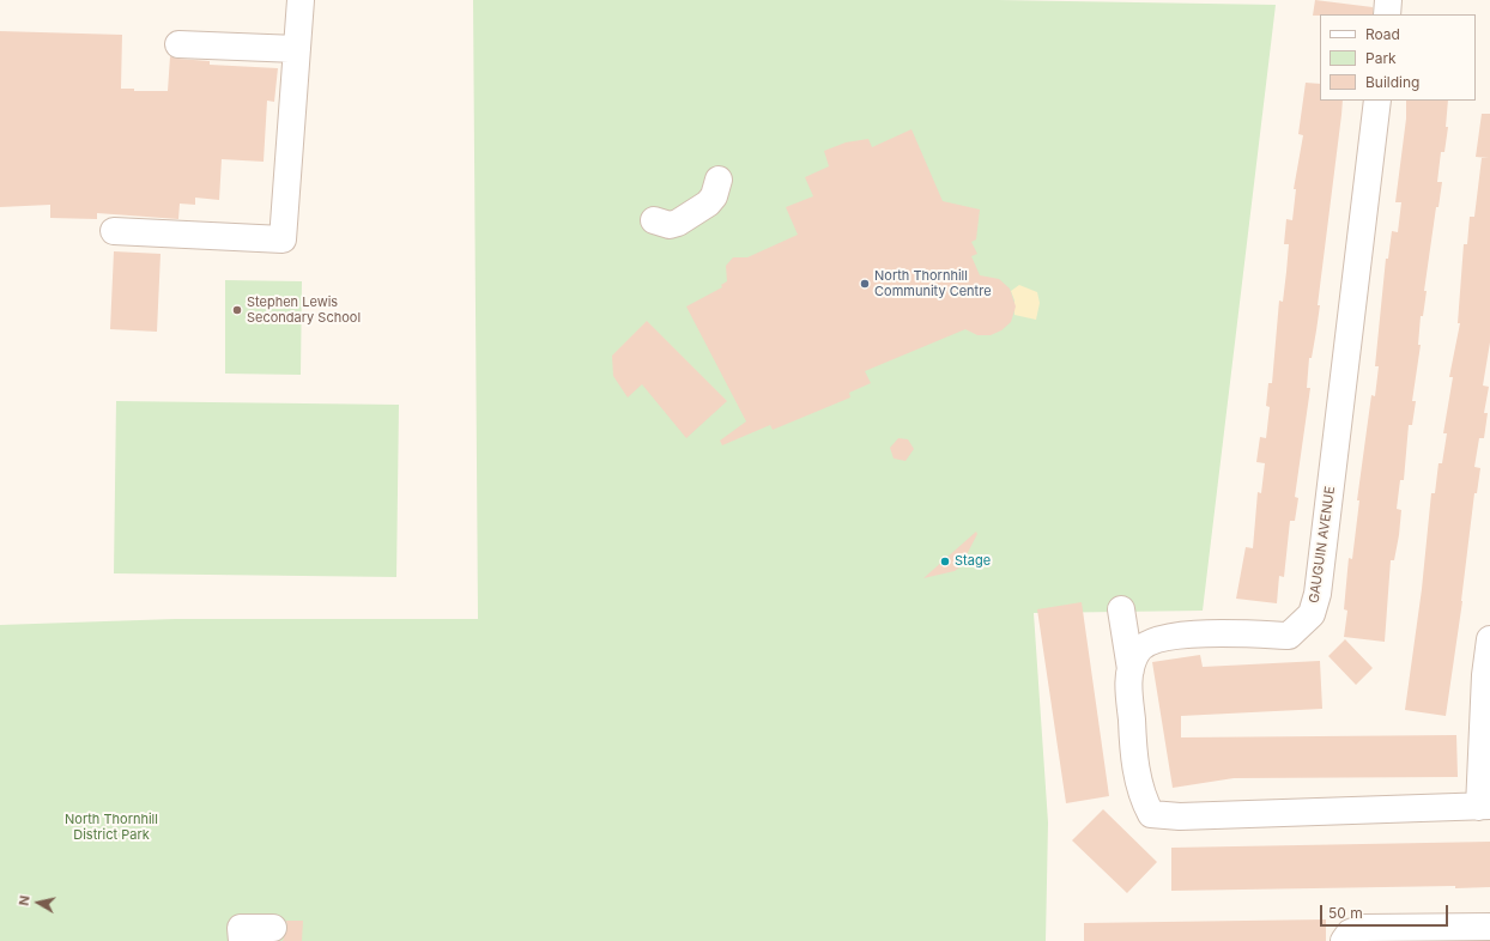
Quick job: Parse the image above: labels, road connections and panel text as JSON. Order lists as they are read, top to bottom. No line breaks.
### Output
{"streets":{"street":["GAUGUIN AVENUE"]},"parks":["North Thornhill District Park"],"places":["North Thornhill Community Centre","Stephen Lewis Secondary School","Stage"],"legend":["Road","Park","Building"],"scale_bar":"50 m","north":"left"}
